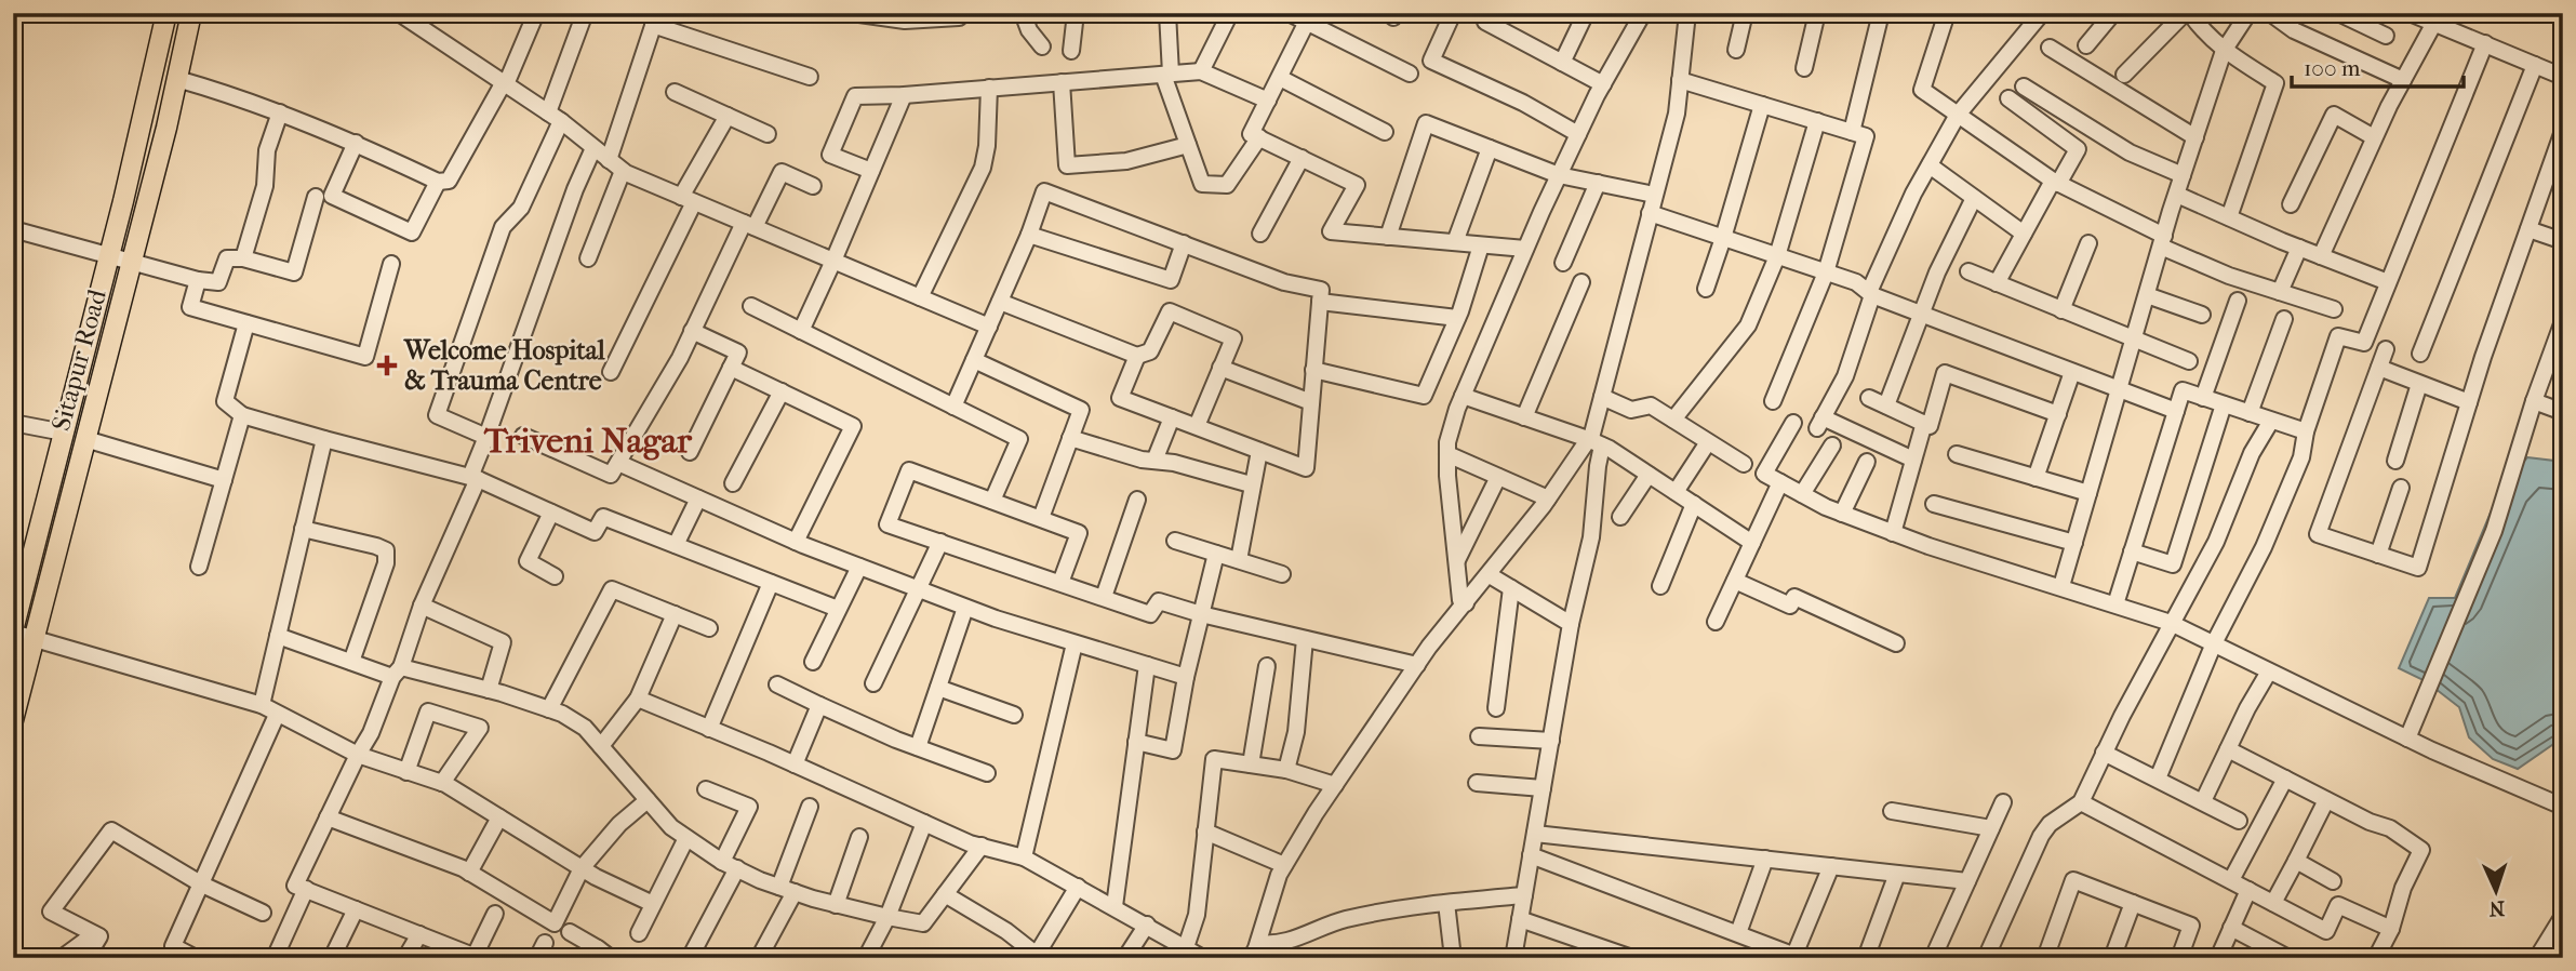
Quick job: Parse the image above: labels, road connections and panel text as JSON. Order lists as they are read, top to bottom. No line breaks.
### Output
{"streets":{"main road":["Sitapur Road"]},"districts":["Triveni Nagar"],"places":{"health":["Welcome Hospital & Trauma Centre"]},"scale_bar":"100 m","north":"bottom"}
